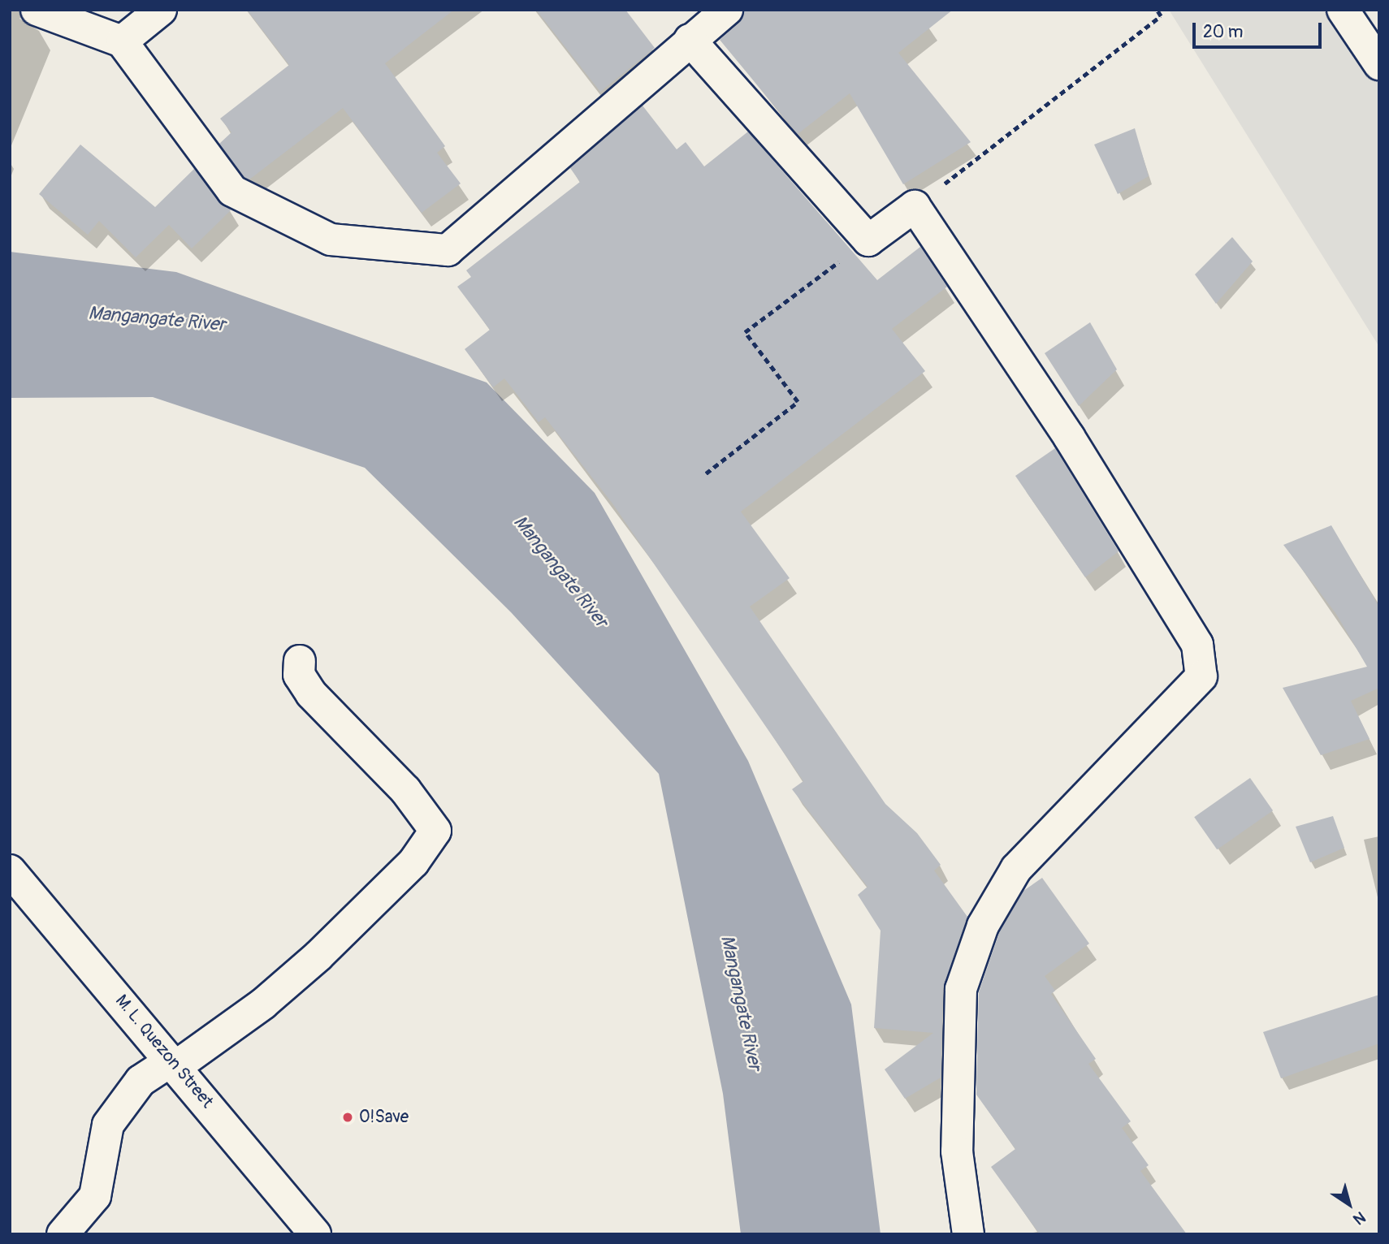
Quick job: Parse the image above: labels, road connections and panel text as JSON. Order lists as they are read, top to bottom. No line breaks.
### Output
{"streets":{"street":["M. L. Quezon Street"]},"water":["Mangangate River"],"places":["O!Save"],"scale_bar":"20 m","north":"bottom right"}
